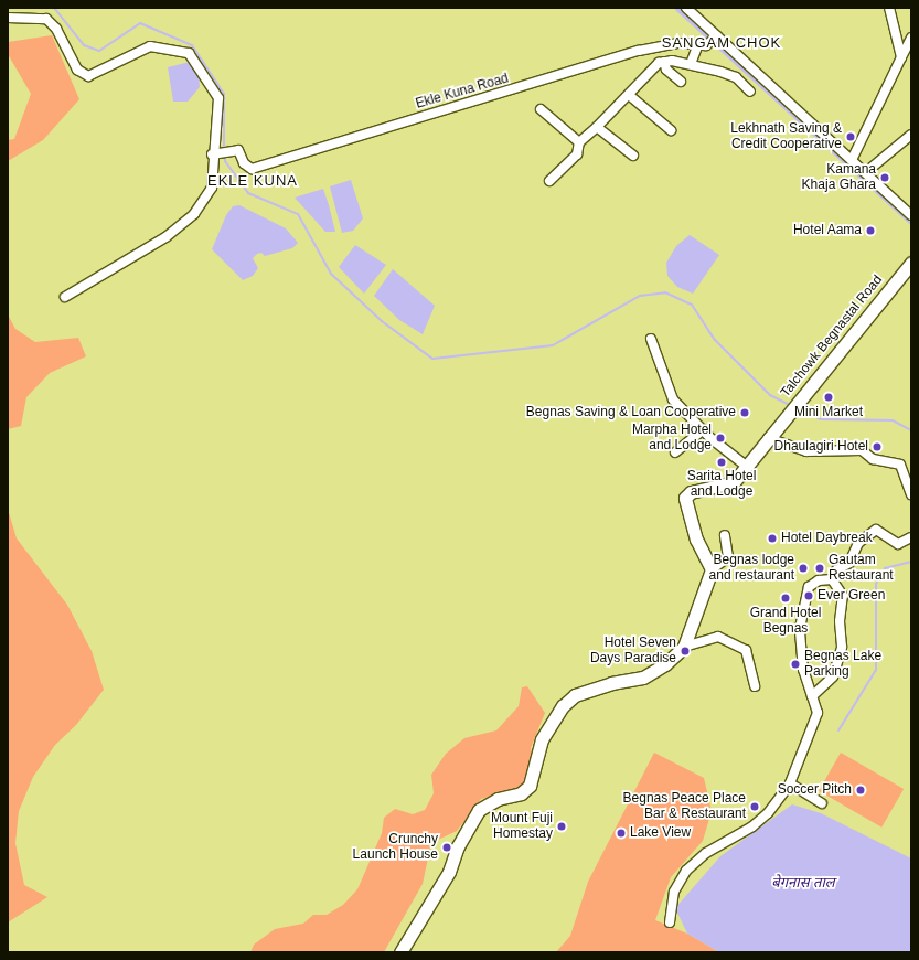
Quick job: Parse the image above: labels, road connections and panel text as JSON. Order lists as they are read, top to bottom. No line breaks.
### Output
{"streets":{"main road":["Talchowk Begnastal Road"],"street":["Ekle Kuna Road"]},"districts":["SANGAM CHOK","EKLE KUNA"],"water":["बेगनास ताल"],"places":["Lekhnath Saving & Credit Cooperative","Kamana Khaja Ghara","Hotel Aama","Mini Market","Begnas Saving & Loan Cooperative","Marpha Hotel and Lodge","Dhaulagiri Hotel","Sarita Hotel and Lodge","Hotel Daybreak","Begnas lodge and restaurant","Gautam Restaurant","Ever Green","Grand Hotel Begnas","Hotel Seven Days Paradise","Begnas Lake Parking","Soccer Pitch","Begnas Peace Place Bar & Restaurant","Mount Fuji Homestay","Lake View","Crunchy Launch House"]}
